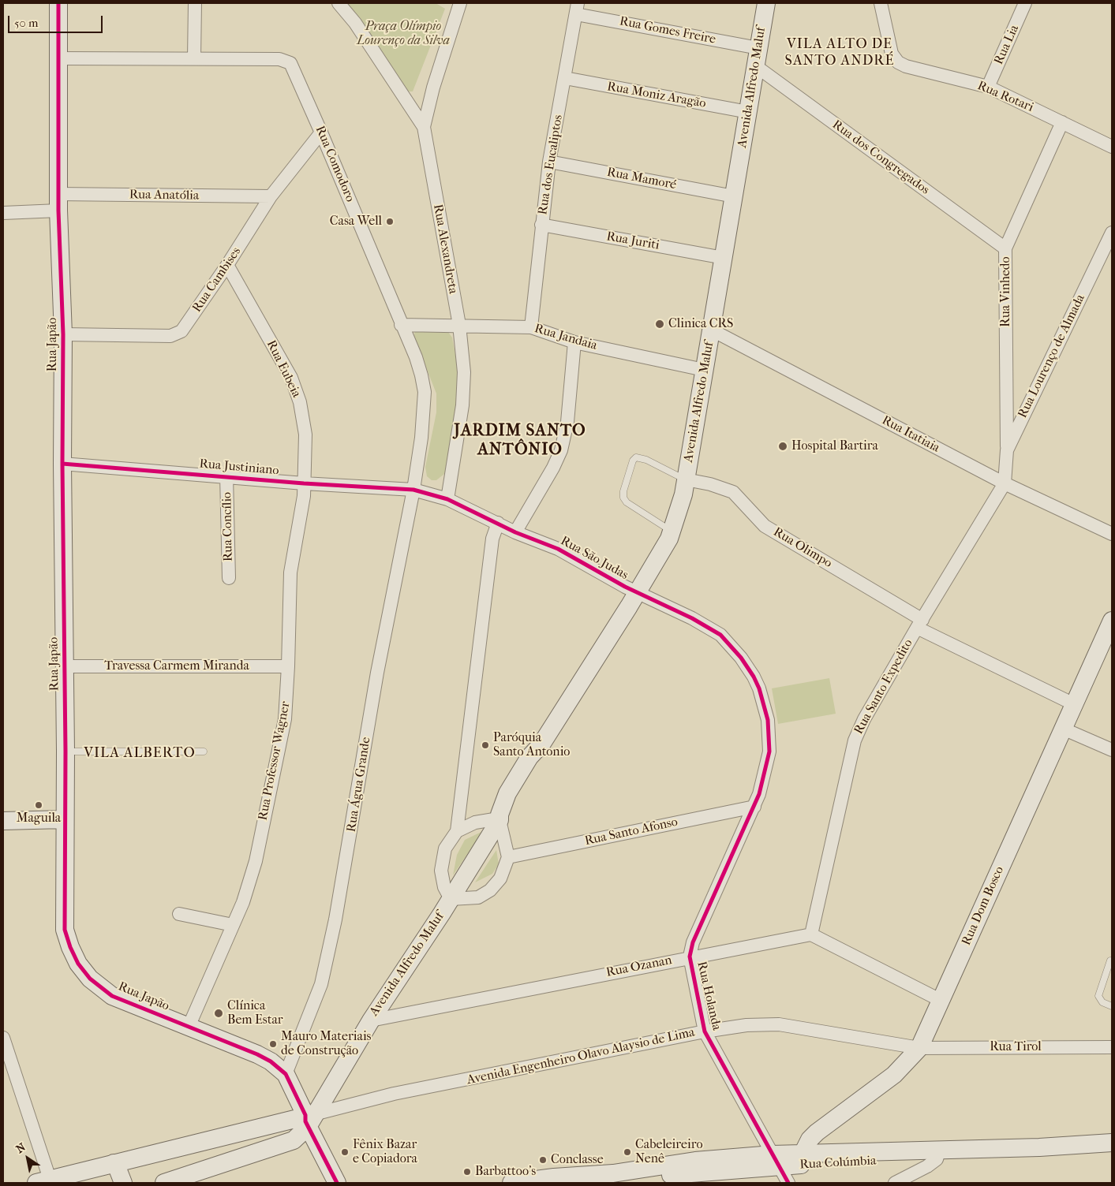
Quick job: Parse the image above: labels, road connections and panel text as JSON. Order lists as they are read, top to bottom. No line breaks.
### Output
{"streets":{"main road":["Avenida Alfredo Maluf","Rua Japão","Rua Dom Bosco","Avenida Engenheiro Olavo Alaysio de Lima","Rua Colúmbia"],"street":["Rua Gomes Freire","Rua Lia","Rua Moniz Aragão","Rua Rotari","Rua dos Congregados","Rua Comodoro","Rua dos Eucaliptos","Rua Mamoré","Rua Anatólia","Rua Juriti","Rua Alexandreta","Rua Cambises","Rua Vinhedo","Rua Jandaia","Rua Lourenço de Almada","Rua Eubeia","Rua Itatiaia","Rua Justiniano","Rua Concílio","Rua Olimpo","Rua São Judas","Travessa Carmem Miranda","Rua Santo Expedito","Rua Professor Wagner","Rua Água Grande","Rua Santo Afonso","Rua Ozanan","Rua Holanda","Rua Tirol"]},"crossings":[["Rua Gomes Freire","Avenida Alfredo Maluf"],["Rua Gomes Freire","Rua dos Eucaliptos"],["Rua Lia","Rua Rotari"],["Avenida Alfredo Maluf","Rua Moniz Aragão"],["Avenida Alfredo Maluf","Rua dos Congregados"],["Avenida Alfredo Maluf","Rua Mamoré"],["Avenida Alfredo Maluf","Rua Juriti"],["Avenida Alfredo Maluf","Rua Jandaia"],["Avenida Alfredo Maluf","Rua Japão"],["Avenida Alfredo Maluf","Rua Itatiaia"],["Avenida Alfredo Maluf","Rua Olimpo"],["Avenida Alfredo Maluf","Rua São Judas"],["Avenida Alfredo Maluf","Rua Ozanan"],["Avenida Alfredo Maluf","Avenida Engenheiro Olavo Alaysio de Lima"],["Rua Moniz Aragão","Rua dos Eucaliptos"],["Rua Rotari","Rua Vinhedo"],["Rua dos Congregados","Rua Vinhedo"],["Rua Comodoro","Rua Cambises"],["Rua Comodoro","Rua Jandaia"],["Rua Comodoro","Rua Japão"],["Rua Comodoro","Rua Justiniano"],["Rua Comodoro","Rua Água Grande"],["Rua dos Eucaliptos","Rua Mamoré"],["Rua dos Eucaliptos","Rua Juriti"],["Rua dos Eucaliptos","Rua Jandaia"],["Rua Anatólia","Rua Cambises"],["Rua Anatólia","Rua Japão"],["Rua Alexandreta","Rua Jandaia"],["Rua Alexandreta","Rua Justiniano"],["Rua Alexandreta","Rua São Judas"],["Rua Cambises","Rua Japão"],["Rua Cambises","Rua Eubeia"],["Rua Vinhedo","Rua Lourenço de Almada"],["Rua Japão","Rua Justiniano"],["Rua Japão","Travessa Carmem Miranda"],["Rua Japão","Rua Professor Wagner"],["Rua Japão","Rua Água Grande"],["Rua Japão","Avenida Engenheiro Olavo Alaysio de Lima"],["Rua Lourenço de Almada","Rua Itatiaia"],["Rua Lourenço de Almada","Rua Santo Expedito"],["Rua Eubeia","Rua Justiniano"],["Rua Eubeia","Rua Professor Wagner"],["Rua Itatiaia","Rua Santo Expedito"],["Rua Justiniano","Rua Concílio"],["Rua Justiniano","Rua São Judas"],["Rua Justiniano","Rua Professor Wagner"],["Rua Justiniano","Rua Água Grande"],["Rua Olimpo","Rua Santo Expedito"],["Rua Olimpo","Rua Dom Bosco"],["Rua São Judas","Rua Santo Afonso"],["Rua São Judas","Rua Holanda"],["Travessa Carmem Miranda","Rua Professor Wagner"],["Rua Santo Expedito","Rua Ozanan"],["Rua Santo Afonso","Rua Holanda"],["Rua Dom Bosco","Rua Tirol"],["Rua Dom Bosco","Avenida Engenheiro Olavo Alaysio de Lima"],["Rua Dom Bosco","Rua Colúmbia"],["Rua Ozanan","Rua Holanda"],["Rua Holanda","Avenida Engenheiro Olavo Alaysio de Lima"],["Rua Holanda","Rua Colúmbia"],["Rua Tirol","Avenida Engenheiro Olavo Alaysio de Lima"]],"districts":["VILA ALTO DE SANTO ANDRÉ","JARDIM SANTO ANTÔNIO","VILA ALBERTO"],"parks":["Praça Olímpio Lourenço da Silva"],"places":["Casa Well","Clinica CRS","Hospital Bartira","Paróquia Santo Antonio","Maguila","Clínica Bem Estar","Mauro Materiais de Construção","Fênix Bazar e Copiadora","Cabeleireiro Nenê","Conclasse","Barbattoo's"],"scale_bar":"50 m","north":"top left"}
